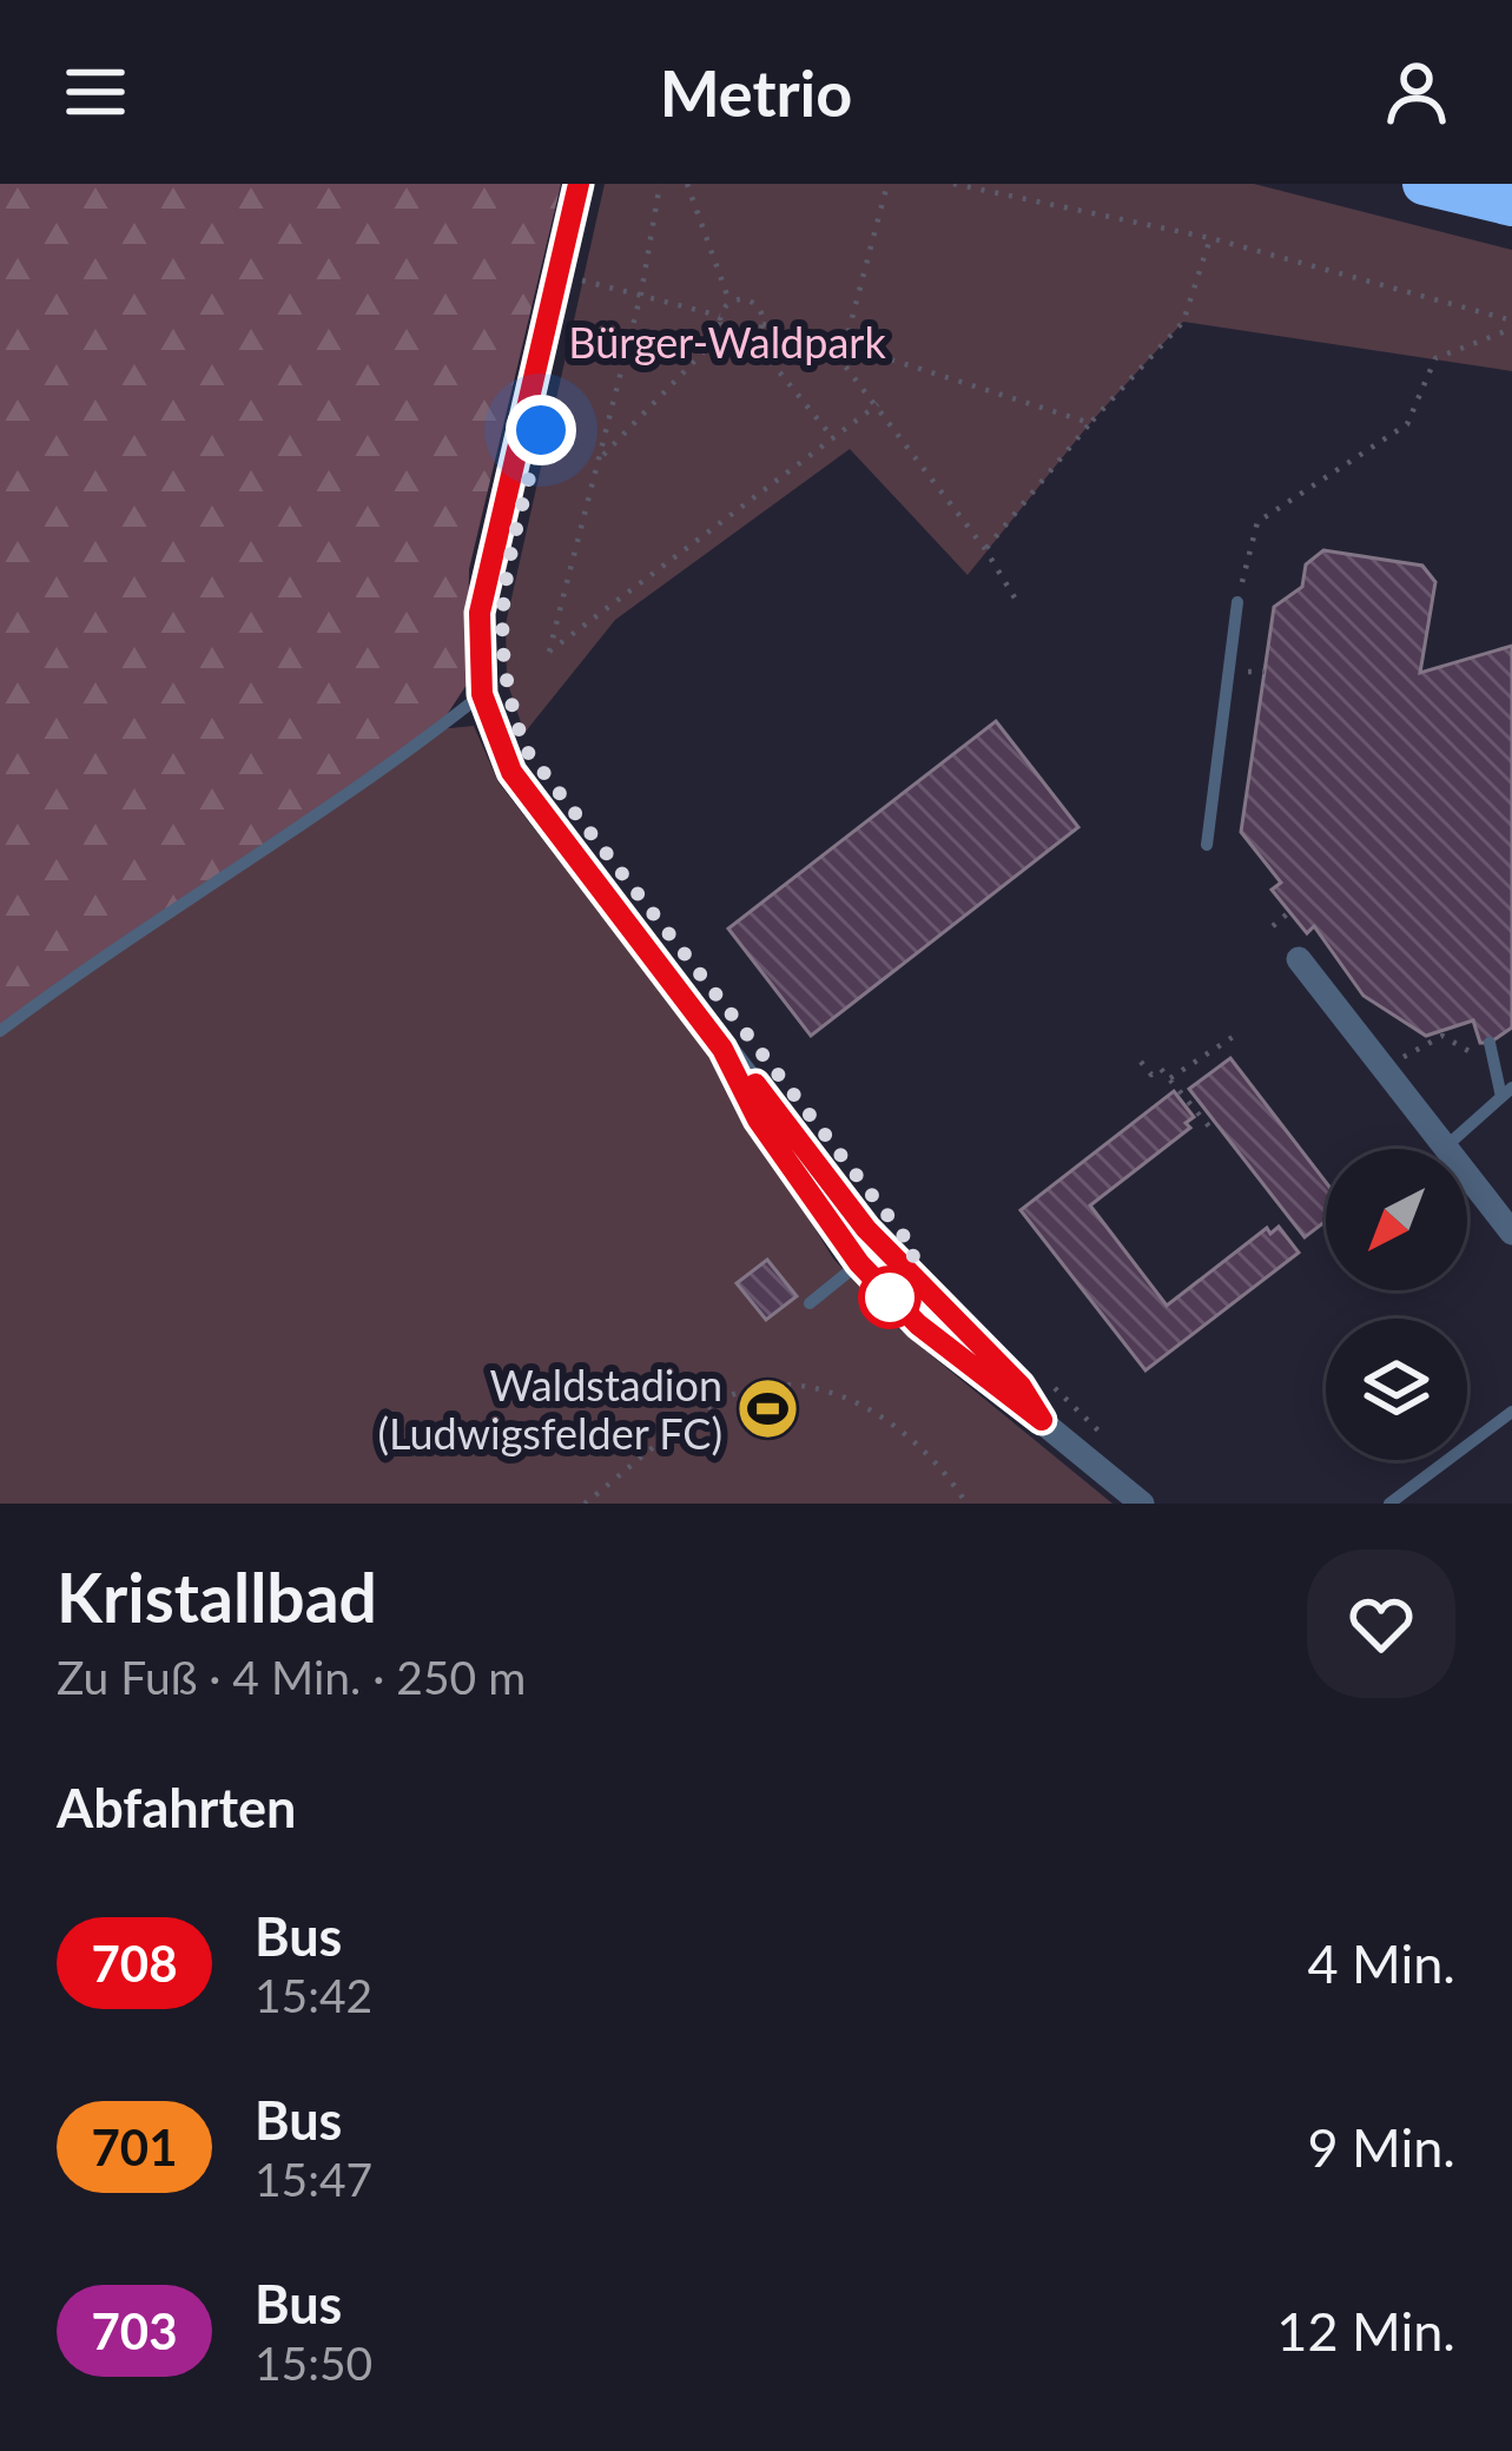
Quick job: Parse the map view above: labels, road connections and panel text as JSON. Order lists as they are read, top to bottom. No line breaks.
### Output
{"parks":["Bürger-Waldpark"],"places":{"sports":["Waldstadion (Ludwigsfelder FC)"]},"lines":["bus line 708"],"north":"bottom left","page":{"header":"Metrio","heading":[["Kristallbad","Zu Fuß · 4 Min. · 250 m"],"Abfahrten"],"list":[{"mark":"708","name":"Bus","note":"15:42","value":"4 Min."},{"mark":"701","name":"Bus","note":"15:47","value":"9 Min."},{"mark":"703","name":"Bus","note":"15:50","value":"12 Min."}]}}
